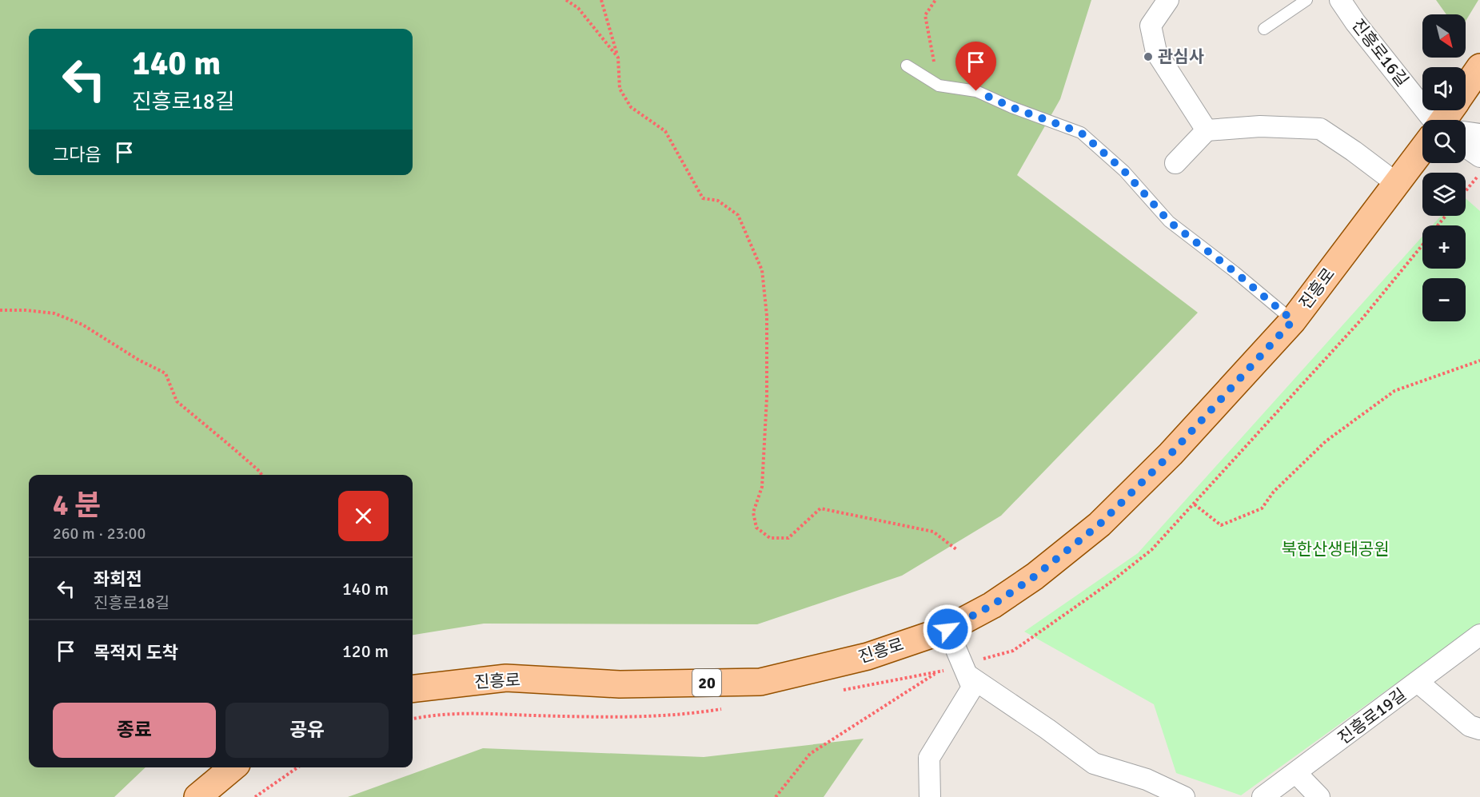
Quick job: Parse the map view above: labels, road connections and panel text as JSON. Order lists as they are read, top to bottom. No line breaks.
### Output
{"streets":{"main road":["진흥로","20"],"street":["진흥로16길","진흥로19길"]},"parks":["북한산생태공원"],"places":["관심사"],"north":"bottom right","page":{"map_buttons":["+","−"],"turn":["140 m","진흥로18길"],"then":"그다음","heading":["4 분","260 m · 23:00"],"list":[{"name":"좌회전","note":"진흥로18길","value":"140 m"},{"name":"목적지 도착","value":"120 m"}],"buttons":["종료","공유"]}}
